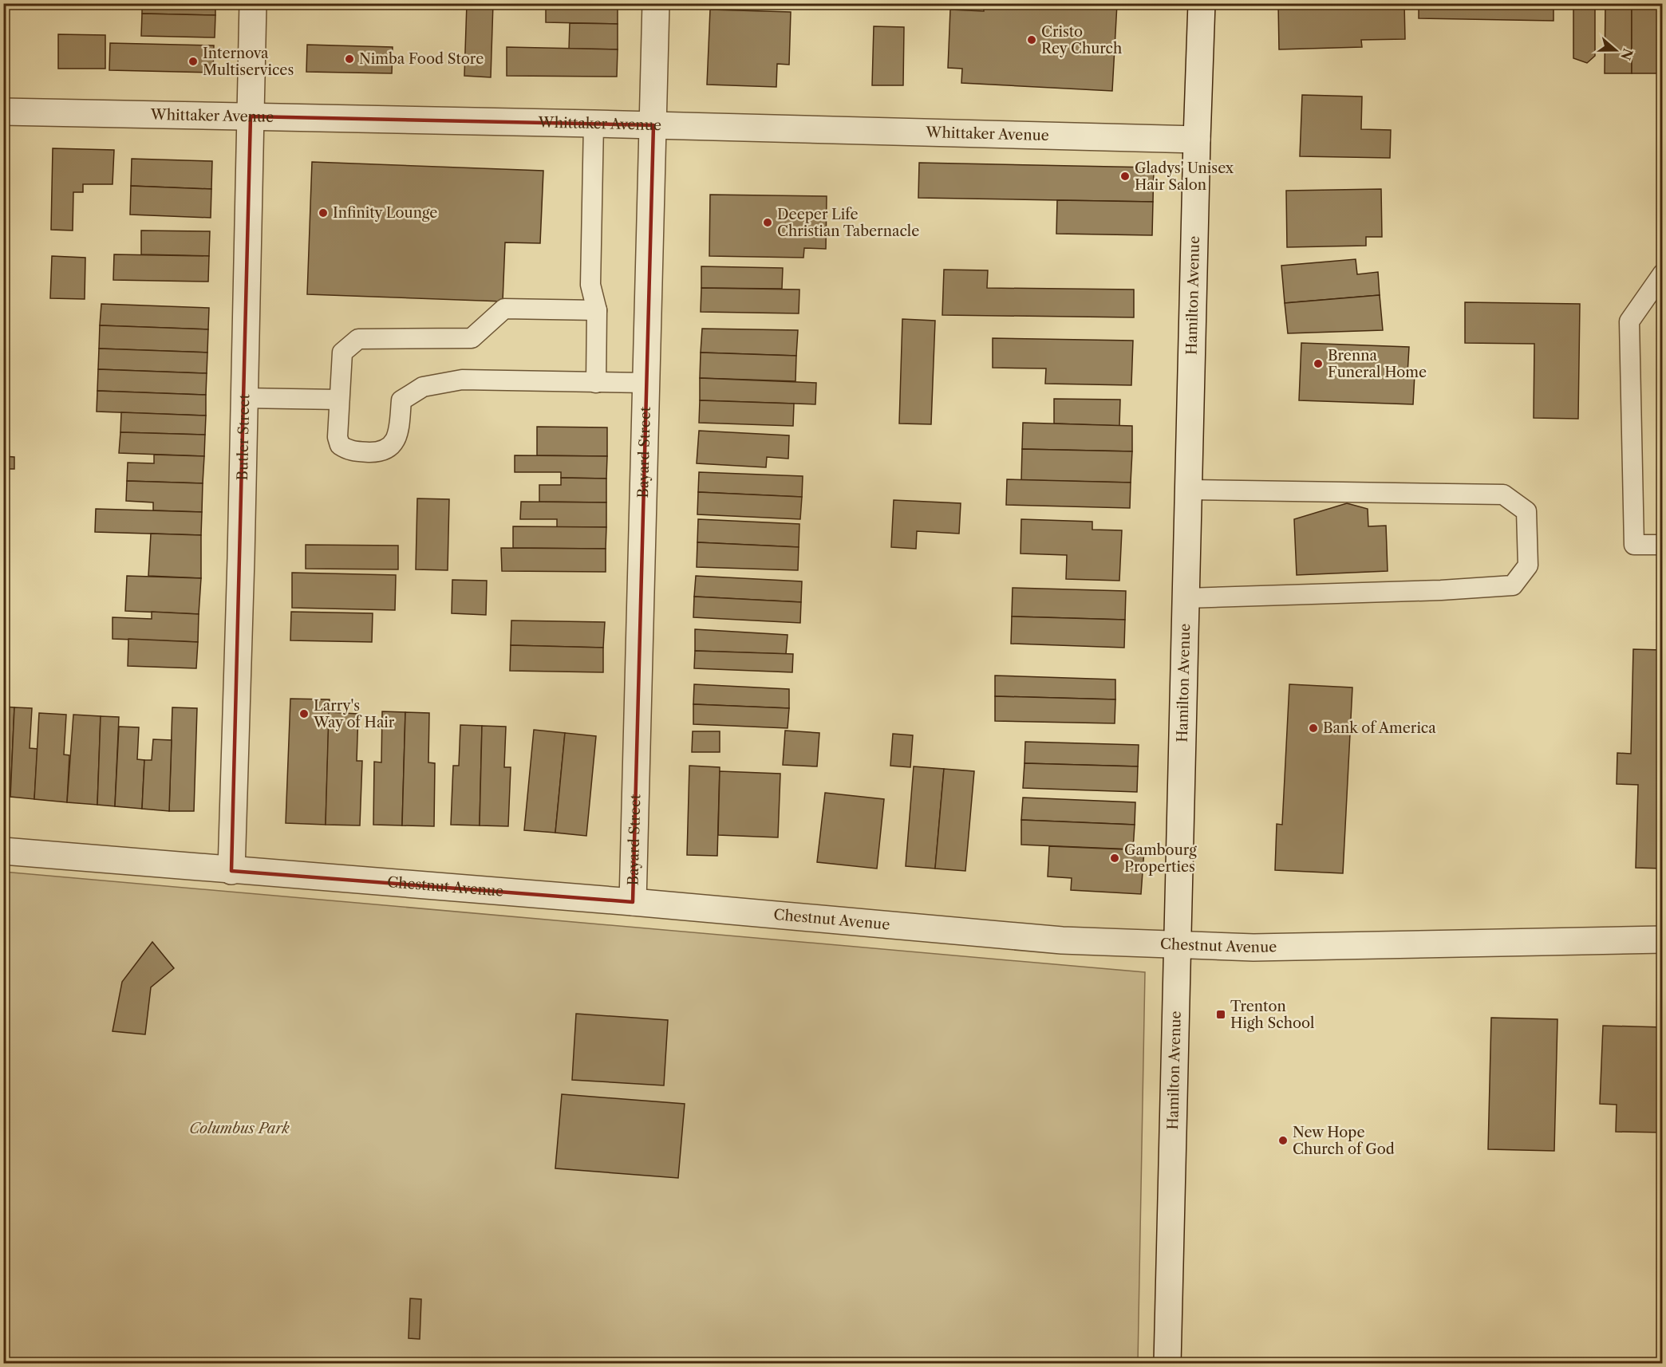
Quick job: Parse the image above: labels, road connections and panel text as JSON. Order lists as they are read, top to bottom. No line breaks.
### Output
{"streets":{"street":["Whittaker Avenue","Hamilton Avenue","Butler Street","Bayard Street","Chestnut Avenue"]},"crossings":[["Whittaker Avenue","Hamilton Avenue"],["Whittaker Avenue","Butler Street"],["Whittaker Avenue","Bayard Street"],["Hamilton Avenue","Chestnut Avenue"],["Butler Street","Chestnut Avenue"],["Bayard Street","Chestnut Avenue"]],"parks":["Columbus Park"],"places":{"other":["Cristo Rey Church","Nimba Food Store","Internova Multiservices","Gladys' Unisex Hair Salon","Infinity Lounge","Deeper Life Christian Tabernacle","Brenna Funeral Home","Larry's Way of Hair","Bank of America","Gambourg Properties","New Hope Church of God"],"transit":["Trenton High School"]},"north":"right"}
